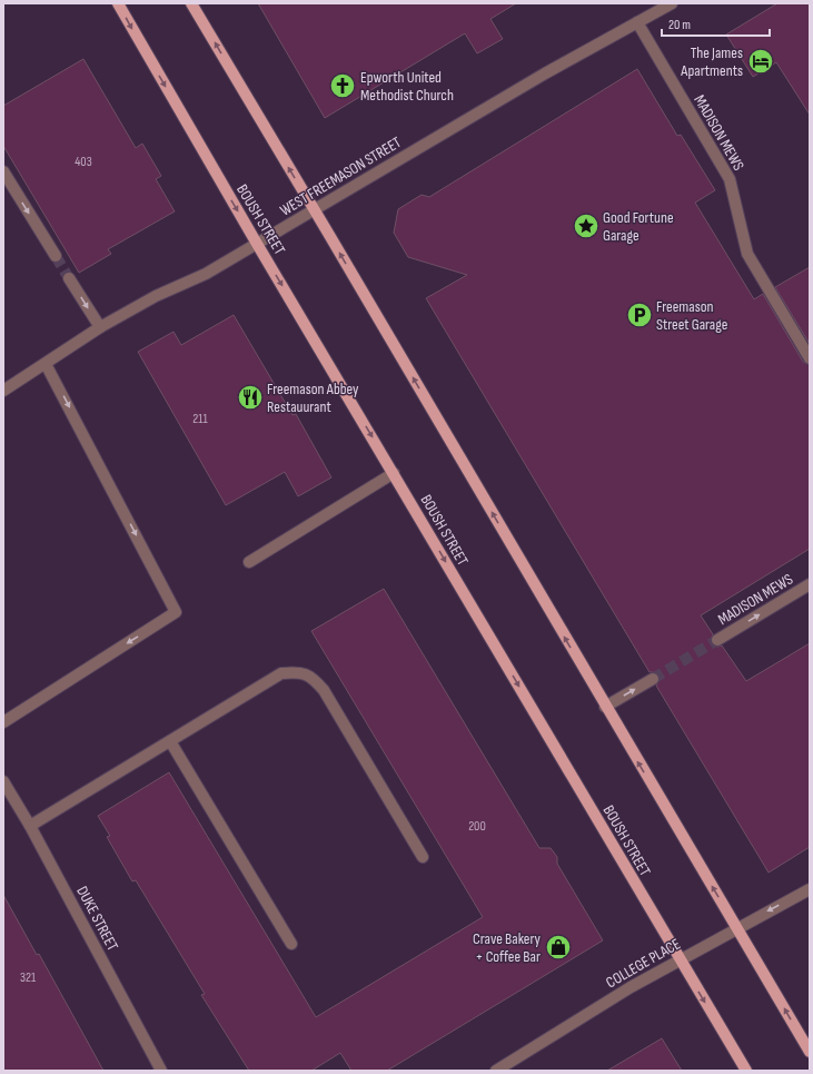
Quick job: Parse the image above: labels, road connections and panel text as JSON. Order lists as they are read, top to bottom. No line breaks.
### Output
{"streets":{"main road":["BOUSH STREET"],"street":["MADISON MEWS","WEST FREEMASON STREET","DUKE STREET","COLLEGE PLACE"]},"crossings":[["MADISON MEWS","WEST FREEMASON STREET"],["WEST FREEMASON STREET","BOUSH STREET"],["BOUSH STREET","COLLEGE PLACE"]],"places":{"hotel":["The James Apartments"],"church":["Epworth United Methodist Church"],"place":["Good Fortune Garage"],"parking":["Freemason Street Garage"],"restaurant":["Freemason Abbey Restauurant"],"shop":["Crave Bakery + Coffee Bar"]},"house_numbers":["403","211","200","321"],"scale_bar":"20 m"}
